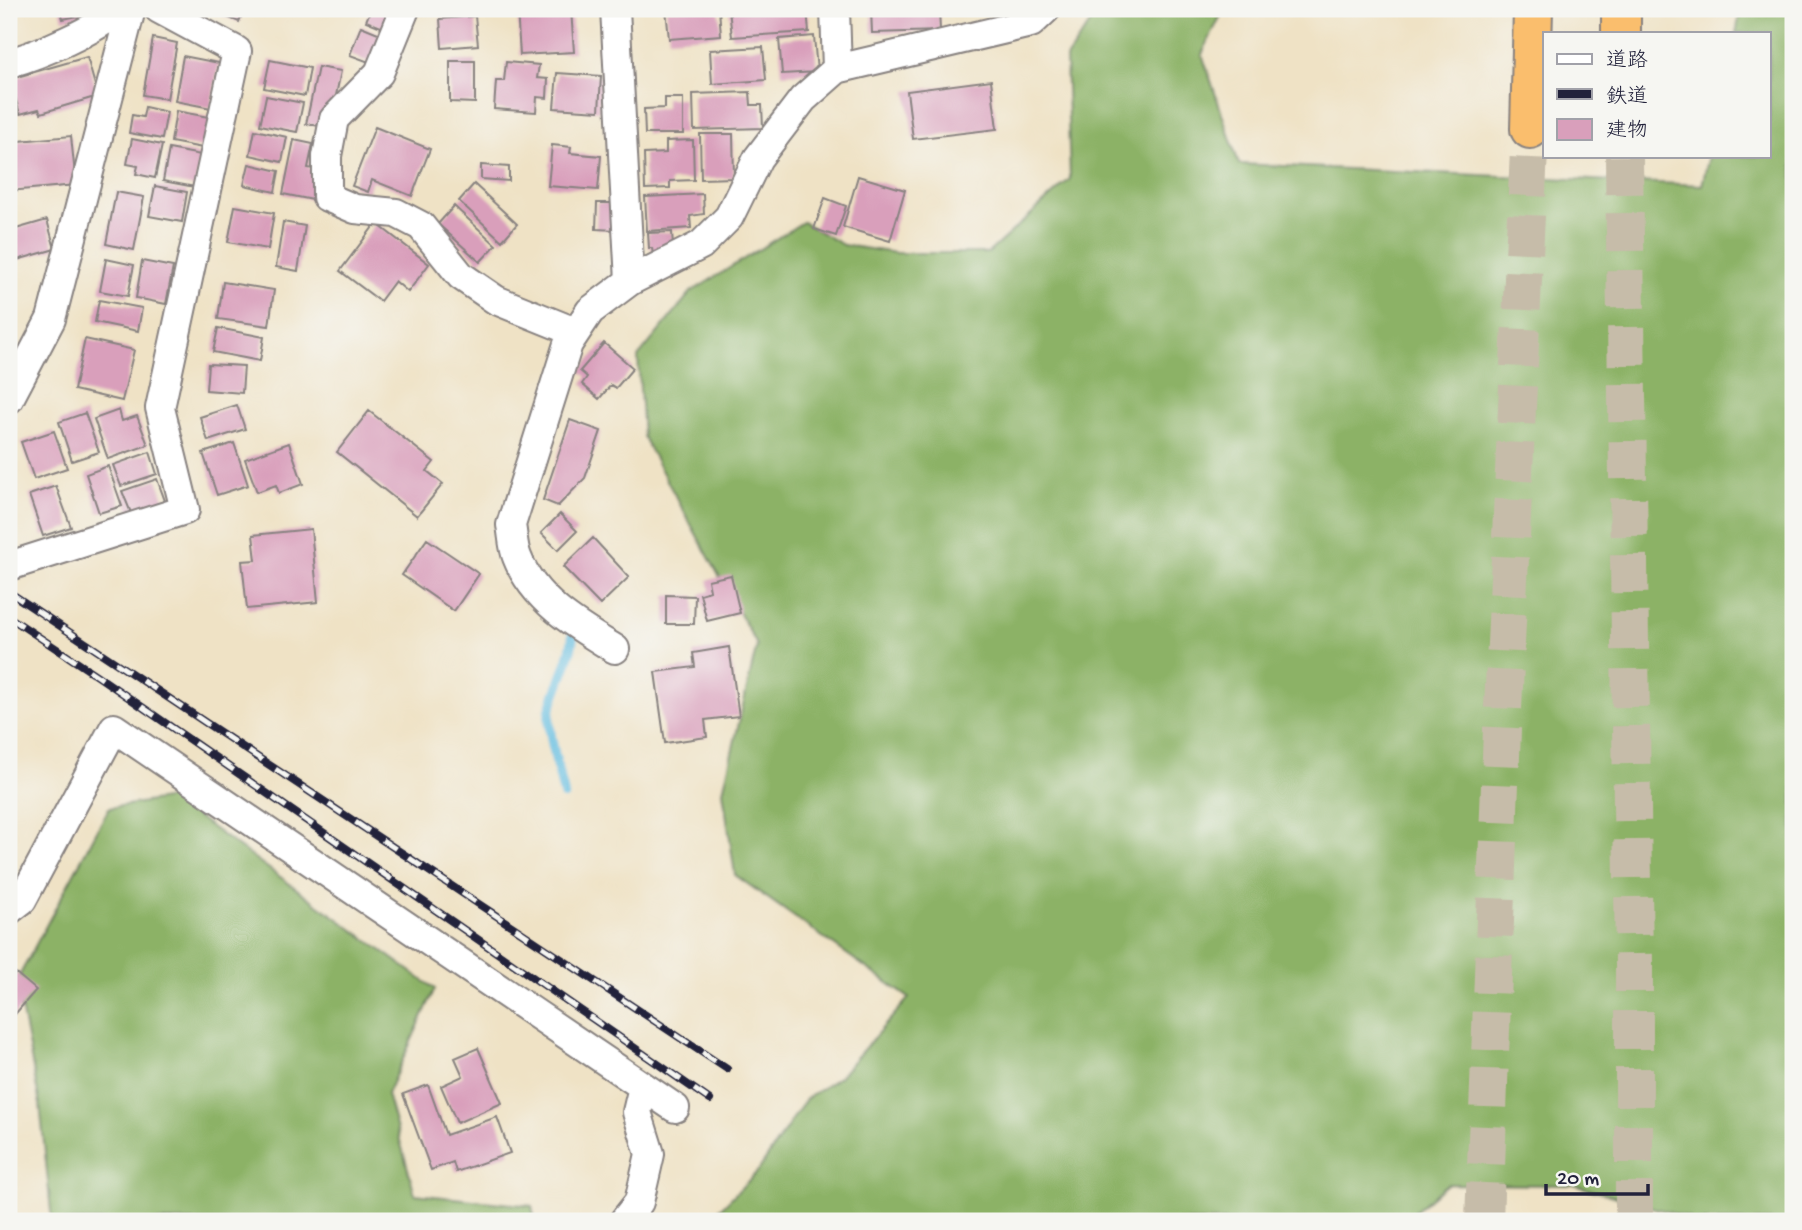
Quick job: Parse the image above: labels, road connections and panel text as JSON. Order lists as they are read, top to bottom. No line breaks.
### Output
{"legend":["道路","鉄道","建物"],"scale_bar":"20 m"}
